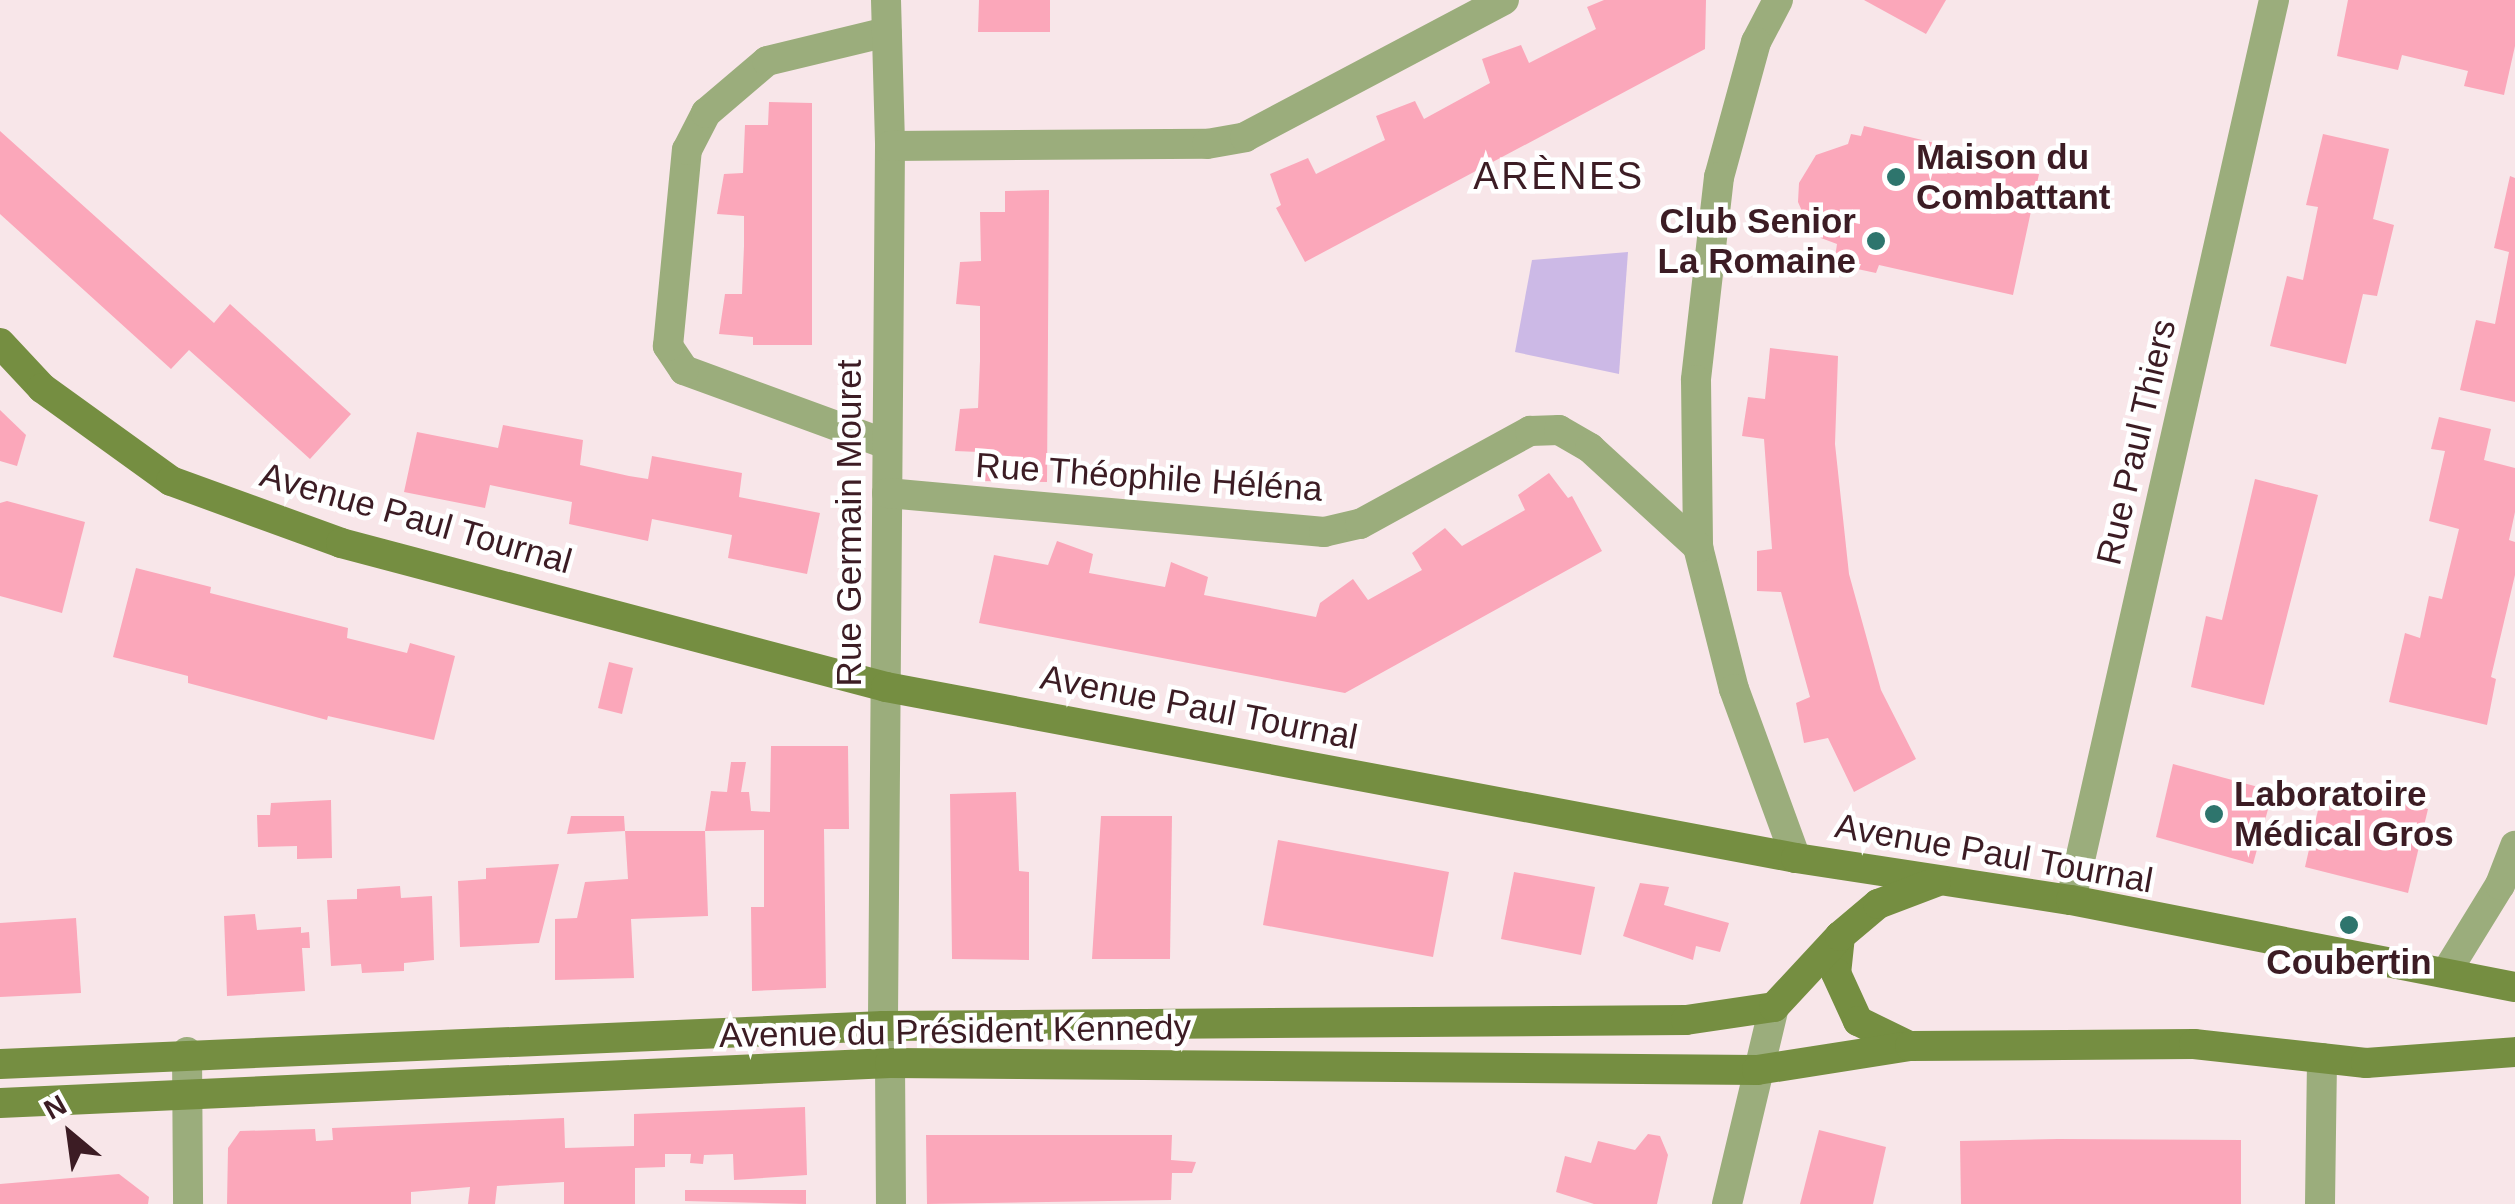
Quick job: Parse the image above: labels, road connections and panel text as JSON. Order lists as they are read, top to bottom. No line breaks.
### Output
{"streets":{"main road":["Avenue Paul Tournal","Avenue du Président Kennedy"],"street":["Rue Paul Thiers","Rue Théophile Héléna","Rue Germain Mouret"]},"crossings":[["Rue Paul Thiers","Avenue Paul Tournal"],["Rue Théophile Héléna","Rue Germain Mouret"],["Avenue Paul Tournal","Rue Germain Mouret"],["Rue Germain Mouret","Avenue du Président Kennedy"]],"districts":["ARÈNES"],"places":["Maison du Combattant","Club Senior La Romaine","Laboratoire Médical Gros","Coubertin"],"north":"top left"}
